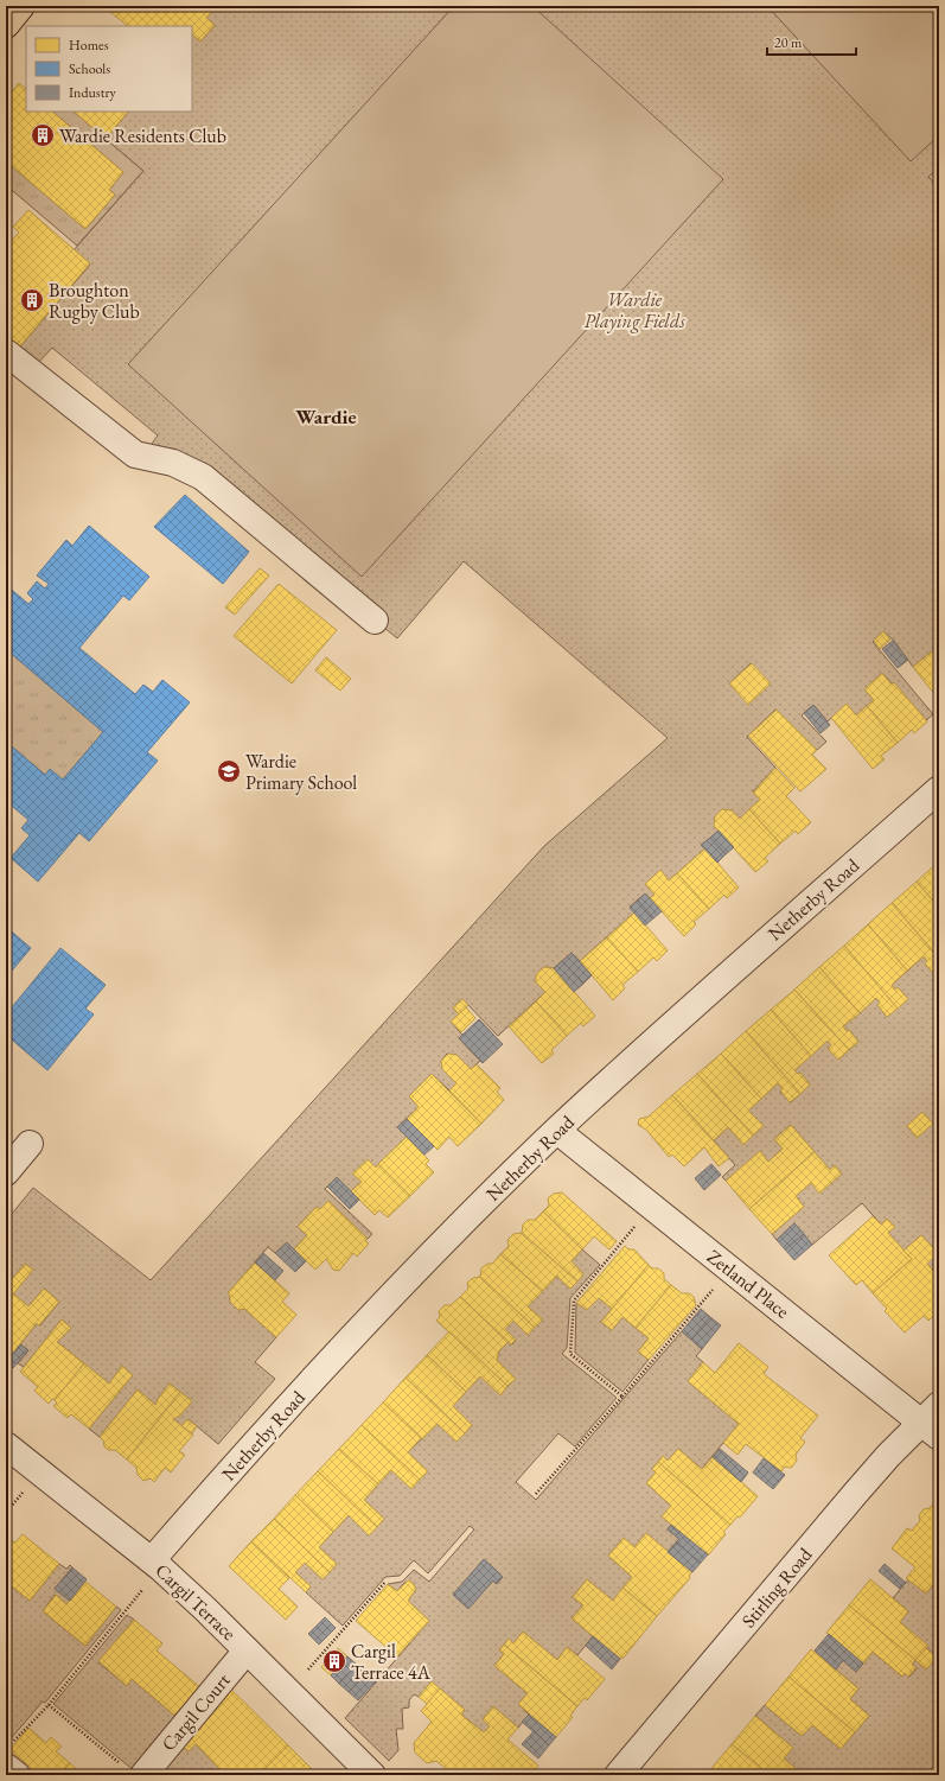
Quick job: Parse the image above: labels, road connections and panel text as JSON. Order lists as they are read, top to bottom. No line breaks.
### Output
{"streets":{"street":["Netherby Road","Zetland Place","Stirling Road","Cargil Terrace","Cargil Court"]},"crossings":[["Netherby Road","Zetland Place"],["Netherby Road","Cargil Terrace"],["Zetland Place","Stirling Road"],["Cargil Terrace","Cargil Court"]],"districts":["Wardie"],"parks":["Wardie Playing Fields"],"places":{"building":["Wardie Residents Club","Broughton Rugby Club","Cargil Terrace 4A"],"school or university":["Wardie Primary School"]},"legend":["Homes","Schools","Industry"],"scale_bar":"20 m"}
